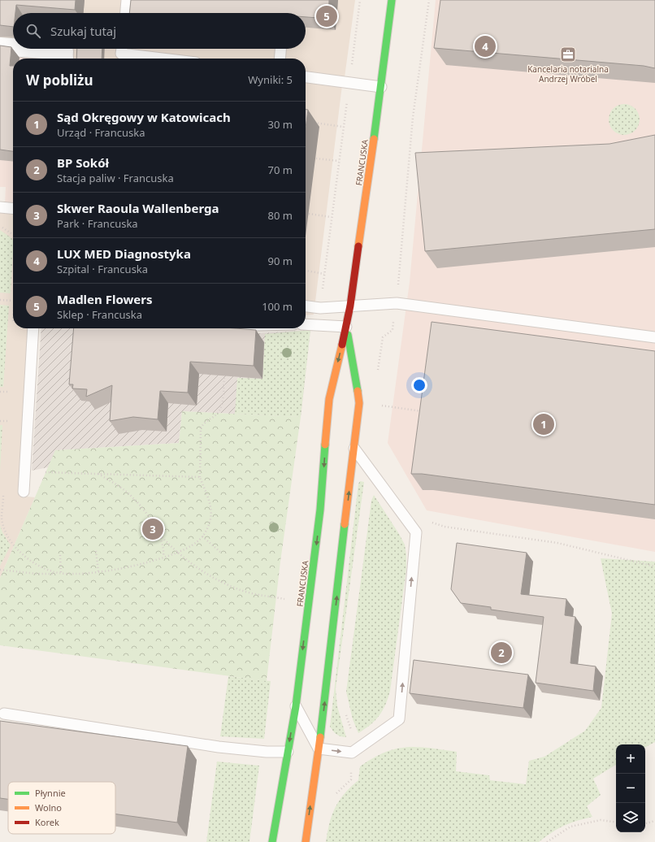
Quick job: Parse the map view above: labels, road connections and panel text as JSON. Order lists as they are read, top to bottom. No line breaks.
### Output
{"streets":{"street":["FRANCUSKA"]},"places":{"office":["Kancelaria notarialna Andrzej Wróbel"]},"legend":["Płynnie","Wolno","Korek"],"page":{"pins":["5","4","1","3","2"],"search":"Szukaj tutaj","heading":["W pobliżu","Wyniki: 5"],"list":[{"mark":"1","name":"Sąd Okręgowy w Katowicach","note":"Urząd · Francuska","value":"30 m"},{"mark":"2","name":"BP Sokół","note":"Stacja paliw · Francuska","value":"70 m"},{"mark":"3","name":"Skwer Raoula Wallenberga","note":"Park · Francuska","value":"80 m"},{"mark":"4","name":"LUX MED Diagnostyka","note":"Szpital · Francuska","value":"90 m"},{"mark":"5","name":"Madlen Flowers","note":"Sklep · Francuska","value":"100 m"}],"map_buttons":["+","−"]}}
